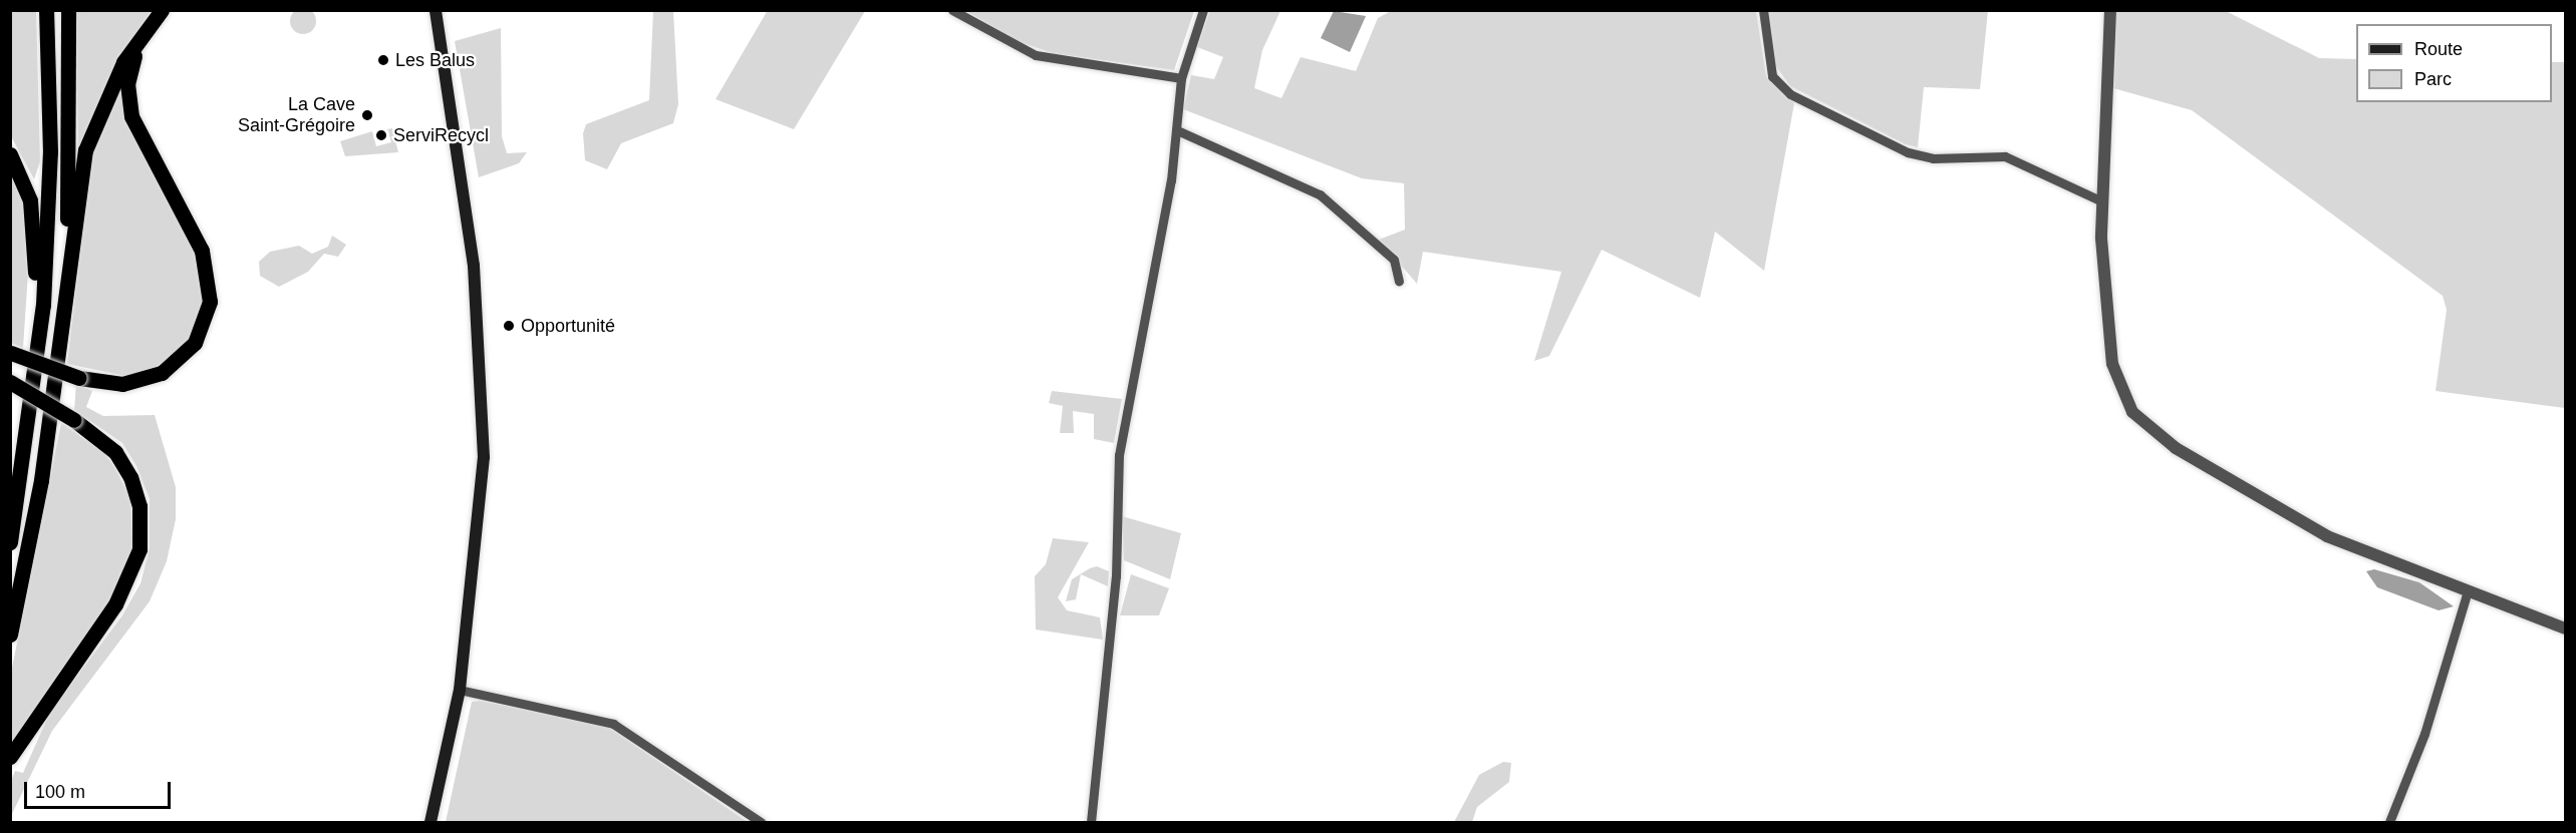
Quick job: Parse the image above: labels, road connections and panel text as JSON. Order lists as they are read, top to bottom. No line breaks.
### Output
{"places":["Les Balus","La Cave Saint-Grégoire","ServiRecycl","Opportunité"],"legend":["Route","Parc"],"scale_bar":"100 m"}
